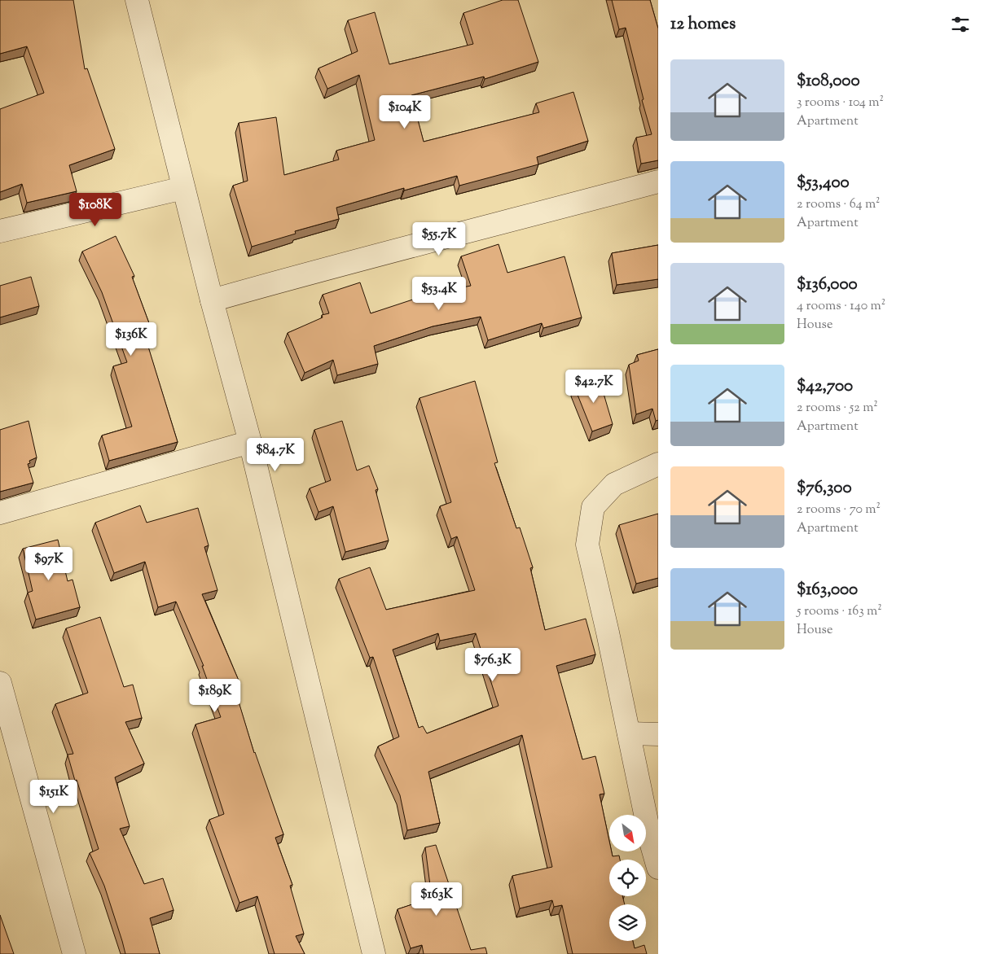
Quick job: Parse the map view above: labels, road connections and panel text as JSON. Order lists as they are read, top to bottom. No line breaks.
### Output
{"north":"bottom right","page":{"heading":"12 homes","list":[{"name":"$108,000","note":"3 rooms · 104 m² · Apartment"},{"name":"$53,400","note":"2 rooms · 64 m² · Apartment"},{"name":"$136,000","note":"4 rooms · 140 m² · House"},{"name":"$42,700","note":"2 rooms · 52 m² · Apartment"},{"name":"$76,300","note":"2 rooms · 70 m² · Apartment"},{"name":"$163,000","note":"5 rooms · 163 m² · House"}],"price":["$104K","$108K","$55.7K","$53.4K","$136K","$42.7K","$84.7K","$97K","$76.3K","$189K","$151K","$163K"]}}
